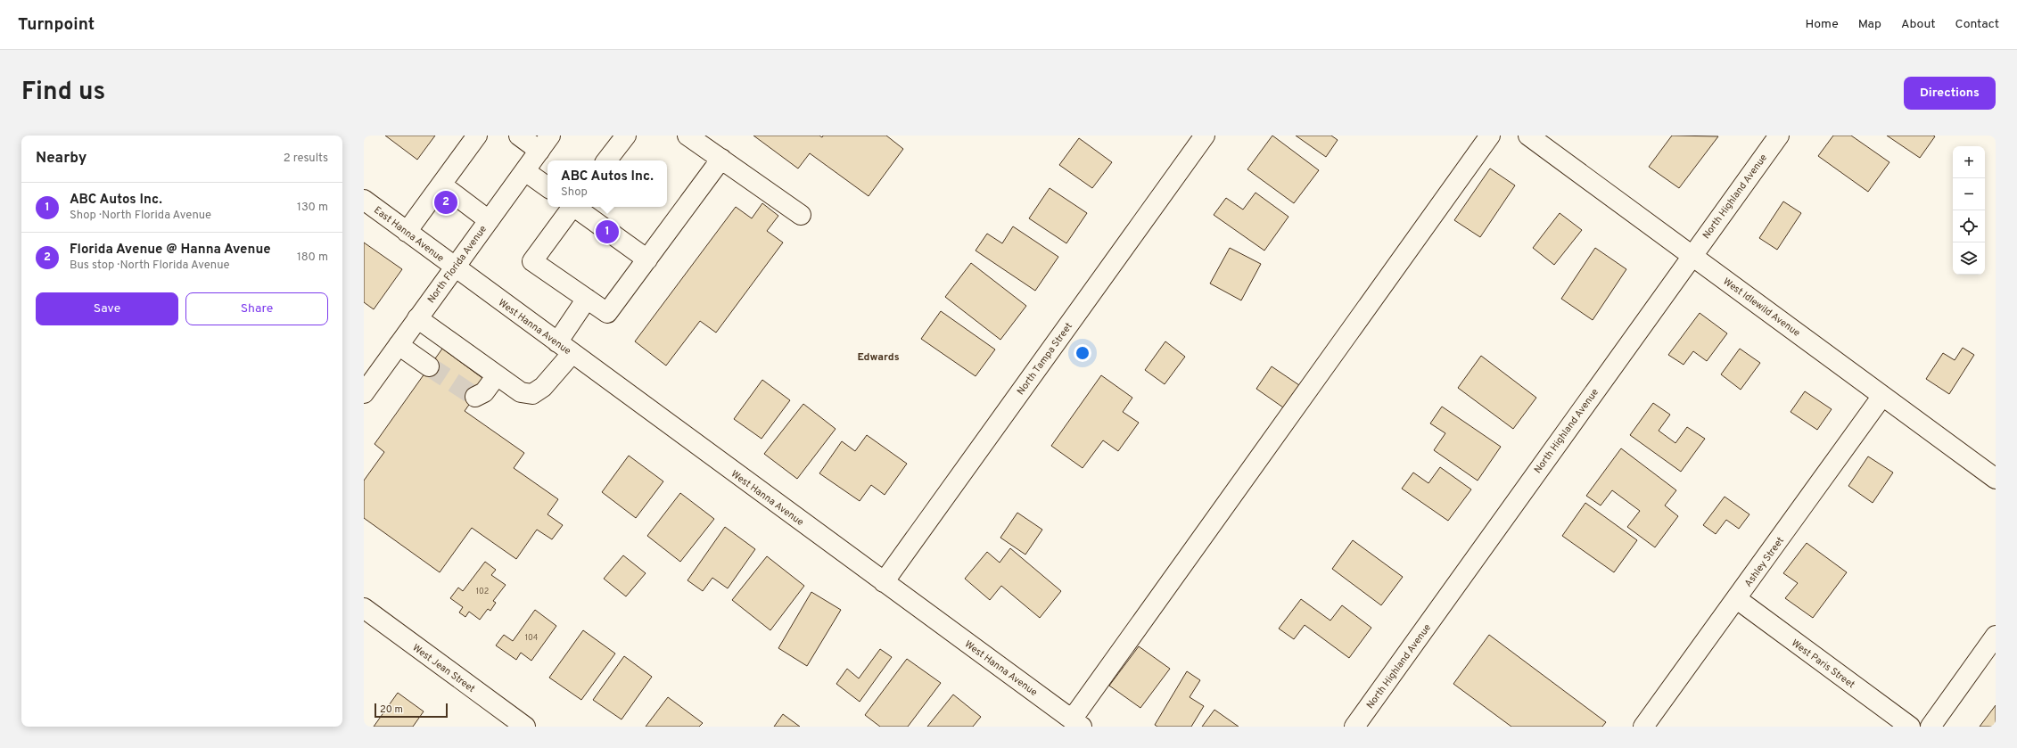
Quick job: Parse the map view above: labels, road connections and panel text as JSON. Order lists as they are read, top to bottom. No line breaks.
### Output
{"streets":{"street":["North Highland Avenue","East Hanna Avenue","North Florida Avenue","West Idlewild Avenue","West Hanna Avenue","North Tampa Street","Ashley Street","West Paris Street","West Jean Street"]},"crossings":[["North Highland Avenue","West Idlewild Avenue"],["East Hanna Avenue","North Florida Avenue"],["East Hanna Avenue","West Hanna Avenue"],["North Florida Avenue","West Hanna Avenue"],["West Idlewild Avenue","Ashley Street"],["West Hanna Avenue","North Tampa Street"],["Ashley Street","West Paris Street"]],"districts":["Edwards"],"house_numbers":["102","104"],"scale_bar":"20 m","page":{"header":"Turnpoint","nav":["Home","Map","About","Contact"],"title":"Find us","buttons":["Directions",["Save","Share"]],"heading":["Nearby","2 results"],"map_buttons":["+","−"],"popup":["ABC Autos Inc.","Shop"],"list":[{"mark":"1","name":"ABC Autos Inc.","note":"Shop · North Florida Avenue","value":"130 m"},{"mark":"2","name":"Florida Avenue @ Hanna Avenue","note":"Bus stop · North Florida Avenue","value":"180 m"}],"pins":["2","1"],"scale":"20 m"}}
